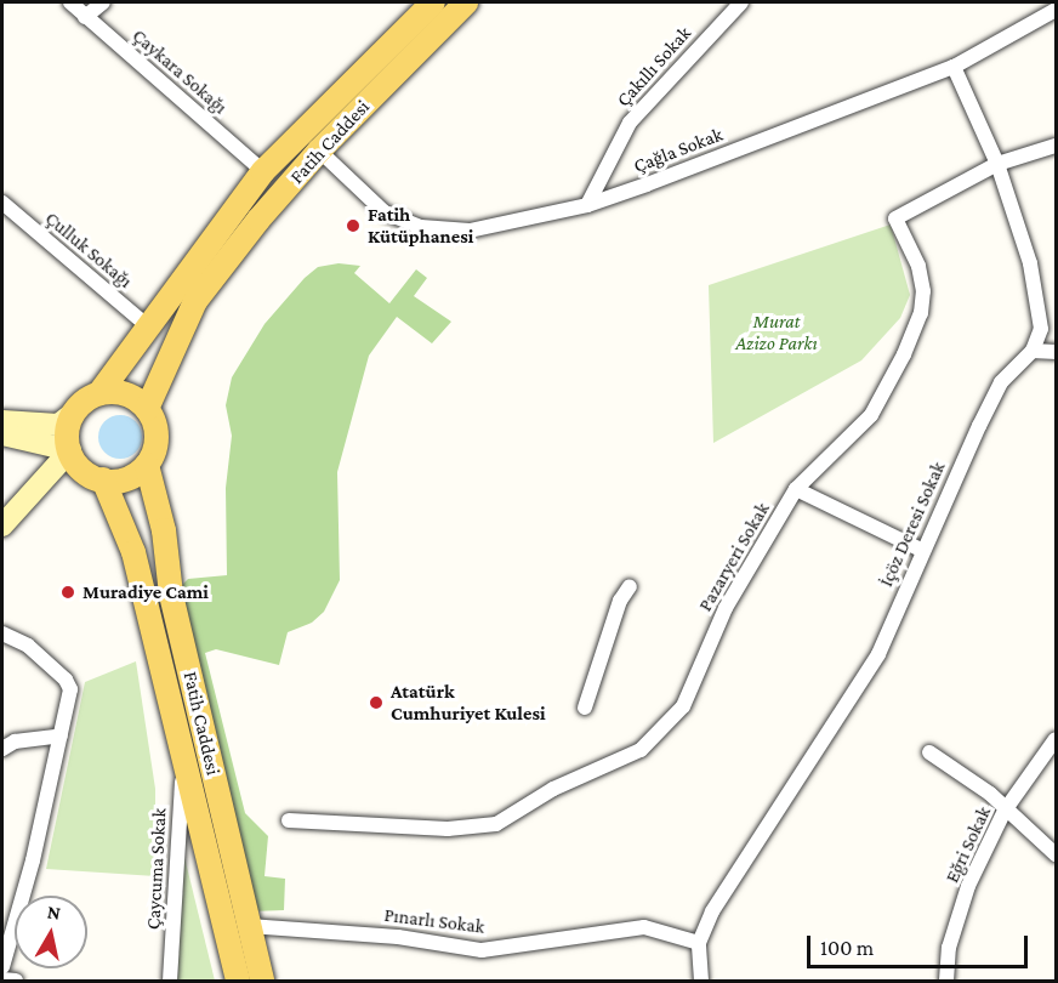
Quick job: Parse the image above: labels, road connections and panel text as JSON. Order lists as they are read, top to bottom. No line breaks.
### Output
{"streets":{"main road":["Fatih Caddesi"],"street":["Çakıllı Sokak","Çaykara Sokağı","Çağla Sokak","Çulluk Sokağı","İçöz Deresi Sokak","Pazaryeri Sokak","Eğri Sokak","Çaycuma Sokak","Pınarlı Sokak"]},"crossings":[["Çakıllı Sokak","Çağla Sokak"],["Çaykara Sokağı","Fatih Caddesi"],["Fatih Caddesi","Çağla Sokak"],["Fatih Caddesi","Çulluk Sokağı"],["Fatih Caddesi","Çaycuma Sokak"],["Fatih Caddesi","Pınarlı Sokak"],["İçöz Deresi Sokak","Pınarlı Sokak"]],"parks":["Murat Azizo Parkı"],"places":["Fatih Kütüphanesi","Muradiye Cami","Atatürk Cumhuriyet Kulesi"],"scale_bar":"100 m","north":"top"}
